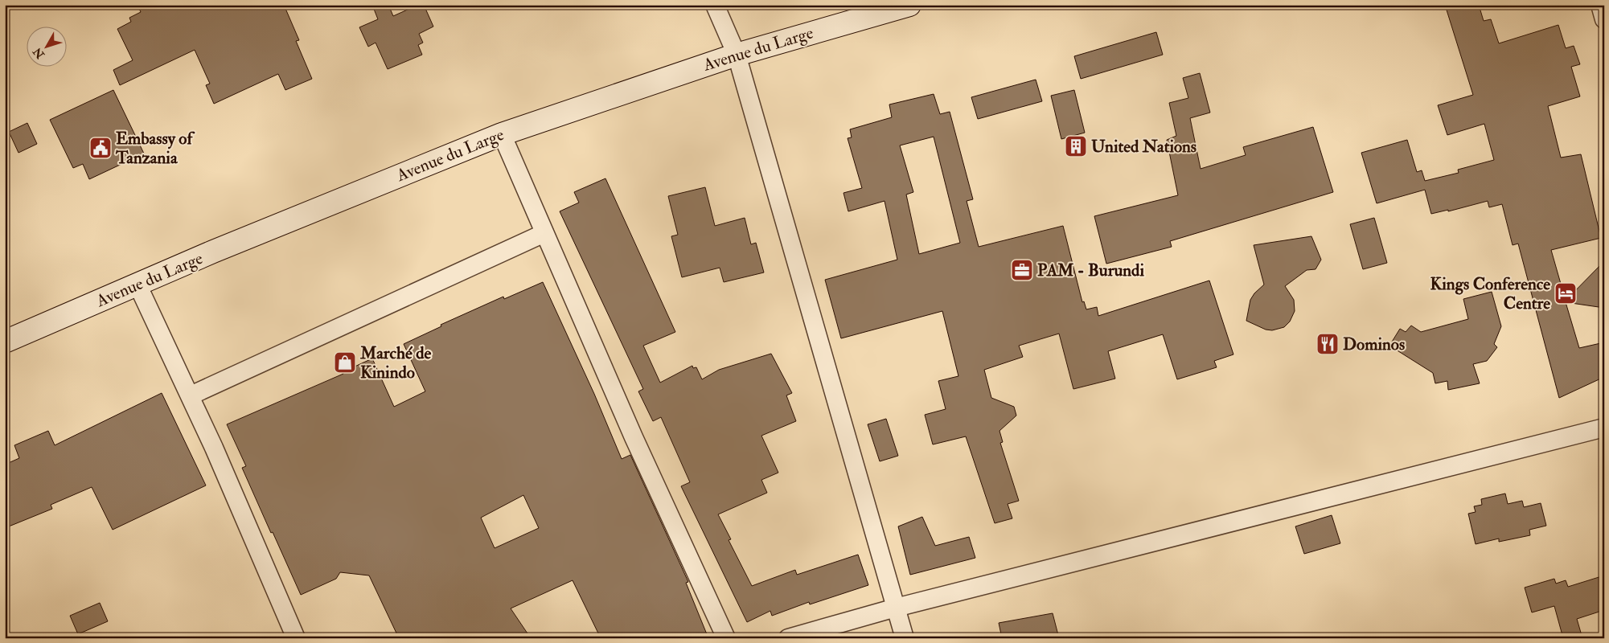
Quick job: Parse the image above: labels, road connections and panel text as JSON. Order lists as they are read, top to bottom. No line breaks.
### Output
{"streets":{"main road":["Avenue du Large"]},"places":{"building":["United Nations"],"public building":["Embassy of Tanzania"],"office":["PAM - Burundi"],"hotel":["Kings Conference Centre"],"restaurant":["Dominos"],"shop":["Marché de Kinindo"]},"north":"bottom left"}
